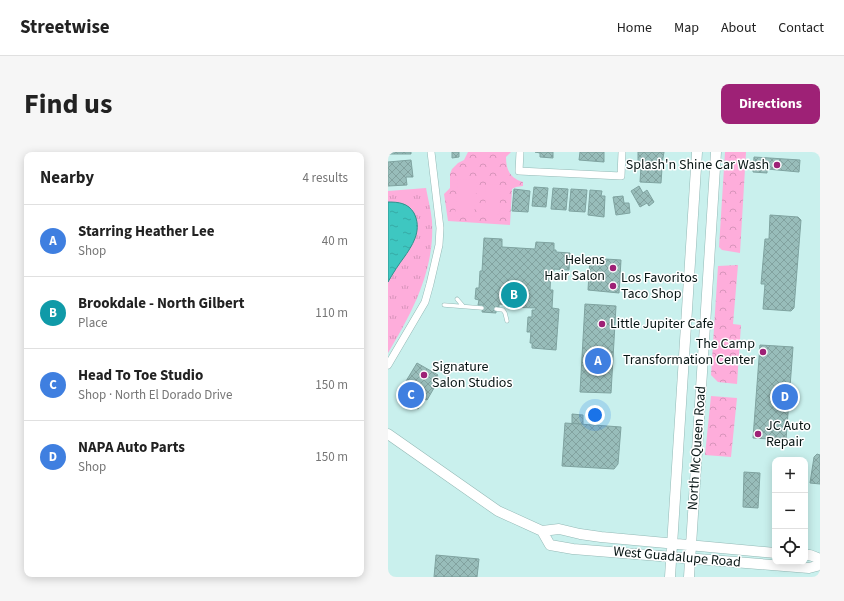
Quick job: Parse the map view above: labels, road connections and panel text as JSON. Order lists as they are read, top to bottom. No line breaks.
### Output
{"streets":{"main road":["North McQueen Road","West Guadalupe Road"]},"crossings":[["North McQueen Road","West Guadalupe Road"]],"places":["Splash'n Shine Car Wash","Helens Hair Salon","Los Favoritos Taco Shop","Little Jupiter Cafe","The Camp Transformation Center","Signature Salon Studios","JC Auto Repair"],"page":{"header":"Streetwise","nav":["Home","Map","About","Contact"],"title":"Find us","buttons":"Directions","heading":["Nearby","4 results"],"list":[{"mark":"A","name":"Starring Heather Lee","note":"Shop","value":"40 m"},{"mark":"B","name":"Brookdale - North Gilbert","note":"Place","value":"110 m"},{"mark":"C","name":"Head To Toe Studio","note":"Shop · North El Dorado Drive","value":"150 m"},{"mark":"D","name":"NAPA Auto Parts","note":"Shop","value":"150 m"}],"pins":["B","A","C","D"],"map_buttons":["+","−"]}}
